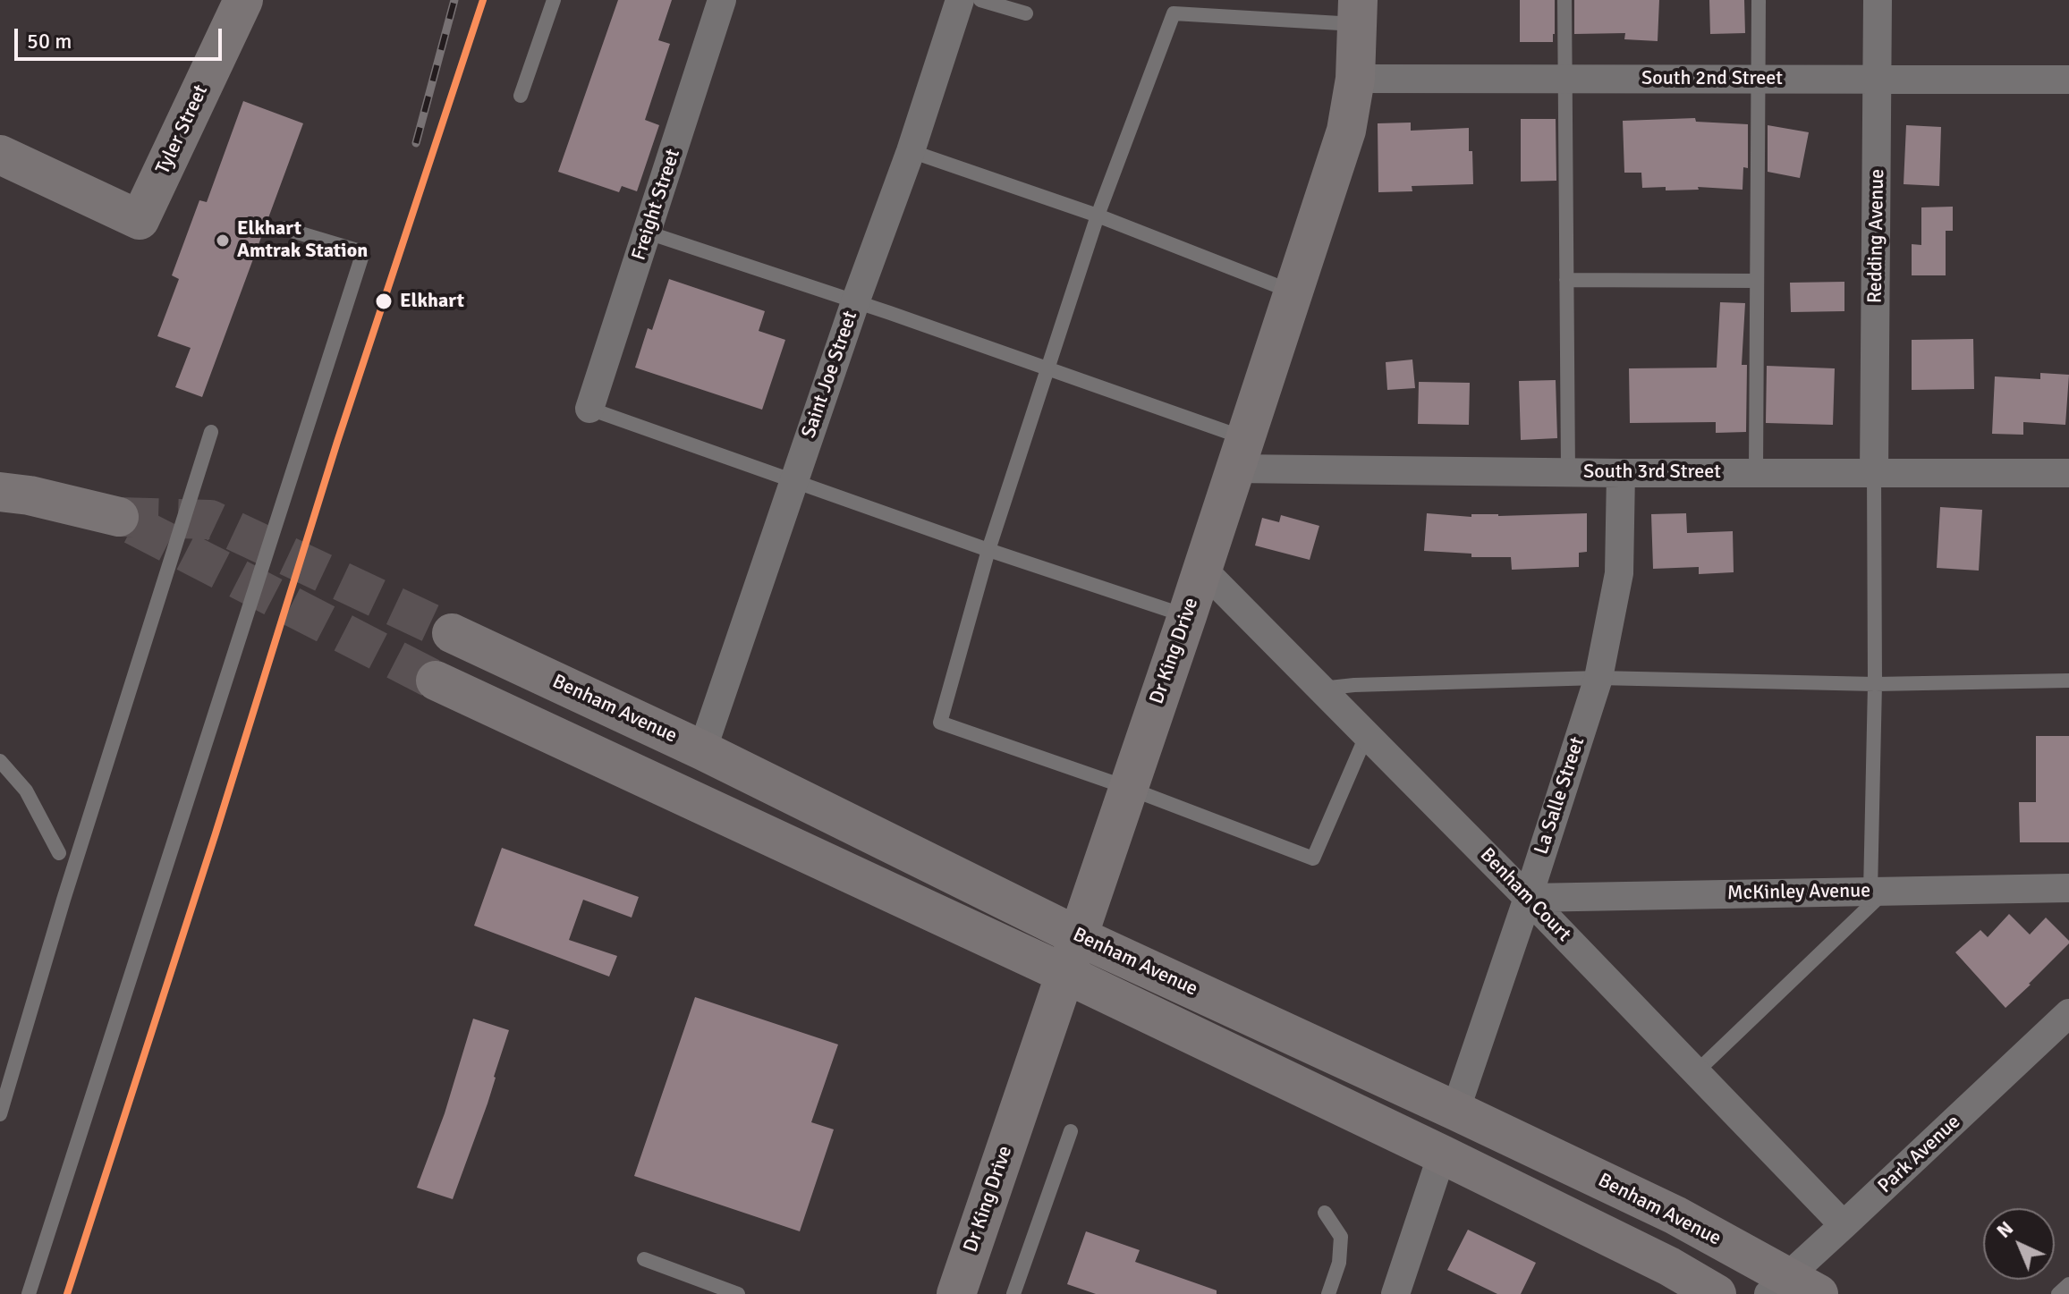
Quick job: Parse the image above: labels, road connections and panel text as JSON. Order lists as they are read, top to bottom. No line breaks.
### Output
{"streets":{"main road":["Tyler Street","Dr King Drive","Benham Avenue"],"street":["South 2nd Street","Freight Street","Redding Avenue","Saint Joe Street","South 3rd Street","La Salle Street","McKinley Avenue","Benham Court","Park Avenue"]},"crossings":[["South 2nd Street","Redding Avenue"],["South 2nd Street","Dr King Drive"],["Redding Avenue","South 3rd Street"],["Saint Joe Street","Benham Avenue"],["South 3rd Street","Dr King Drive"],["South 3rd Street","La Salle Street"],["Dr King Drive","Benham Avenue"],["Dr King Drive","Benham Court"],["Benham Avenue","La Salle Street"],["Benham Avenue","Park Avenue"],["La Salle Street","McKinley Avenue"],["La Salle Street","Benham Court"],["McKinley Avenue","Benham Court"],["Benham Court","Park Avenue"]],"places":["Elkhart Amtrak Station","Elkhart"],"scale_bar":"50 m","north":"top left"}
